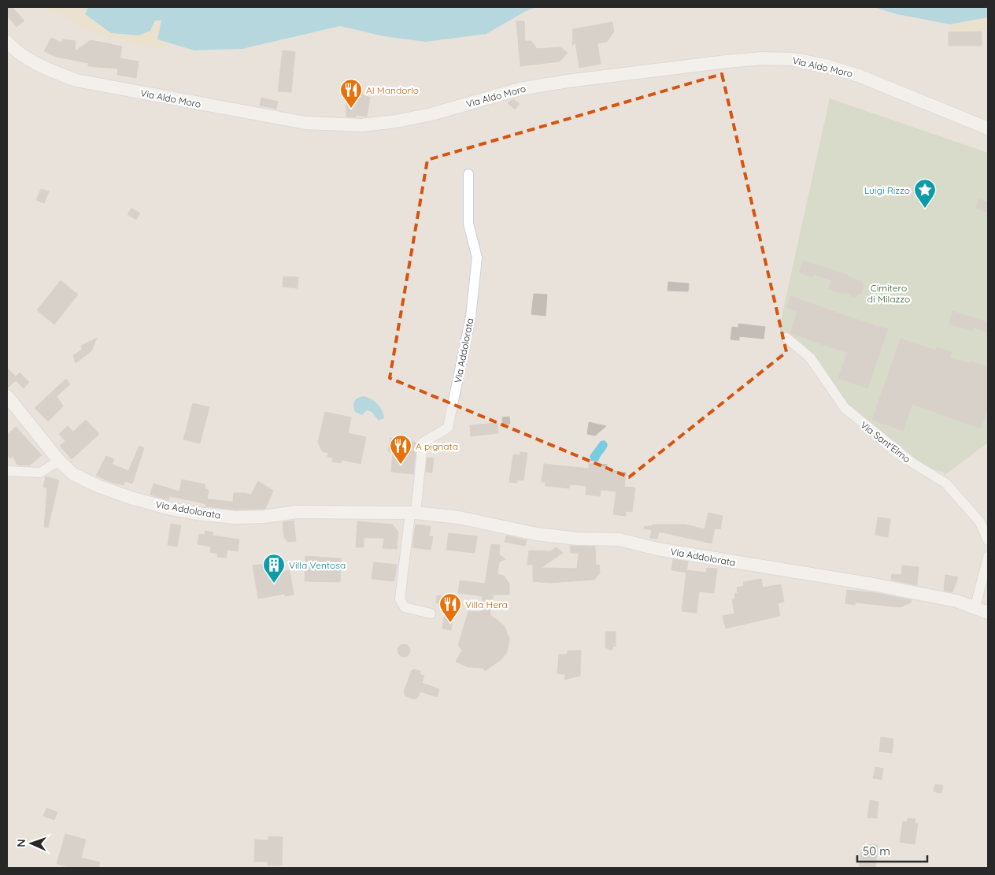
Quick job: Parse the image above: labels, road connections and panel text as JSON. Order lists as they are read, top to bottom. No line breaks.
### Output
{"streets":{"street":["Via Aldo Moro","Via Addolorata","Via Sant'Elmo"]},"parks":["Cimitero di Milazzo"],"places":{"restaurant":["Al Mandorlo","A pignata","Villa Hera"],"place":["Luigi Rizzo"],"building":["Villa Ventosa"]},"scale_bar":"50 m","north":"left"}
